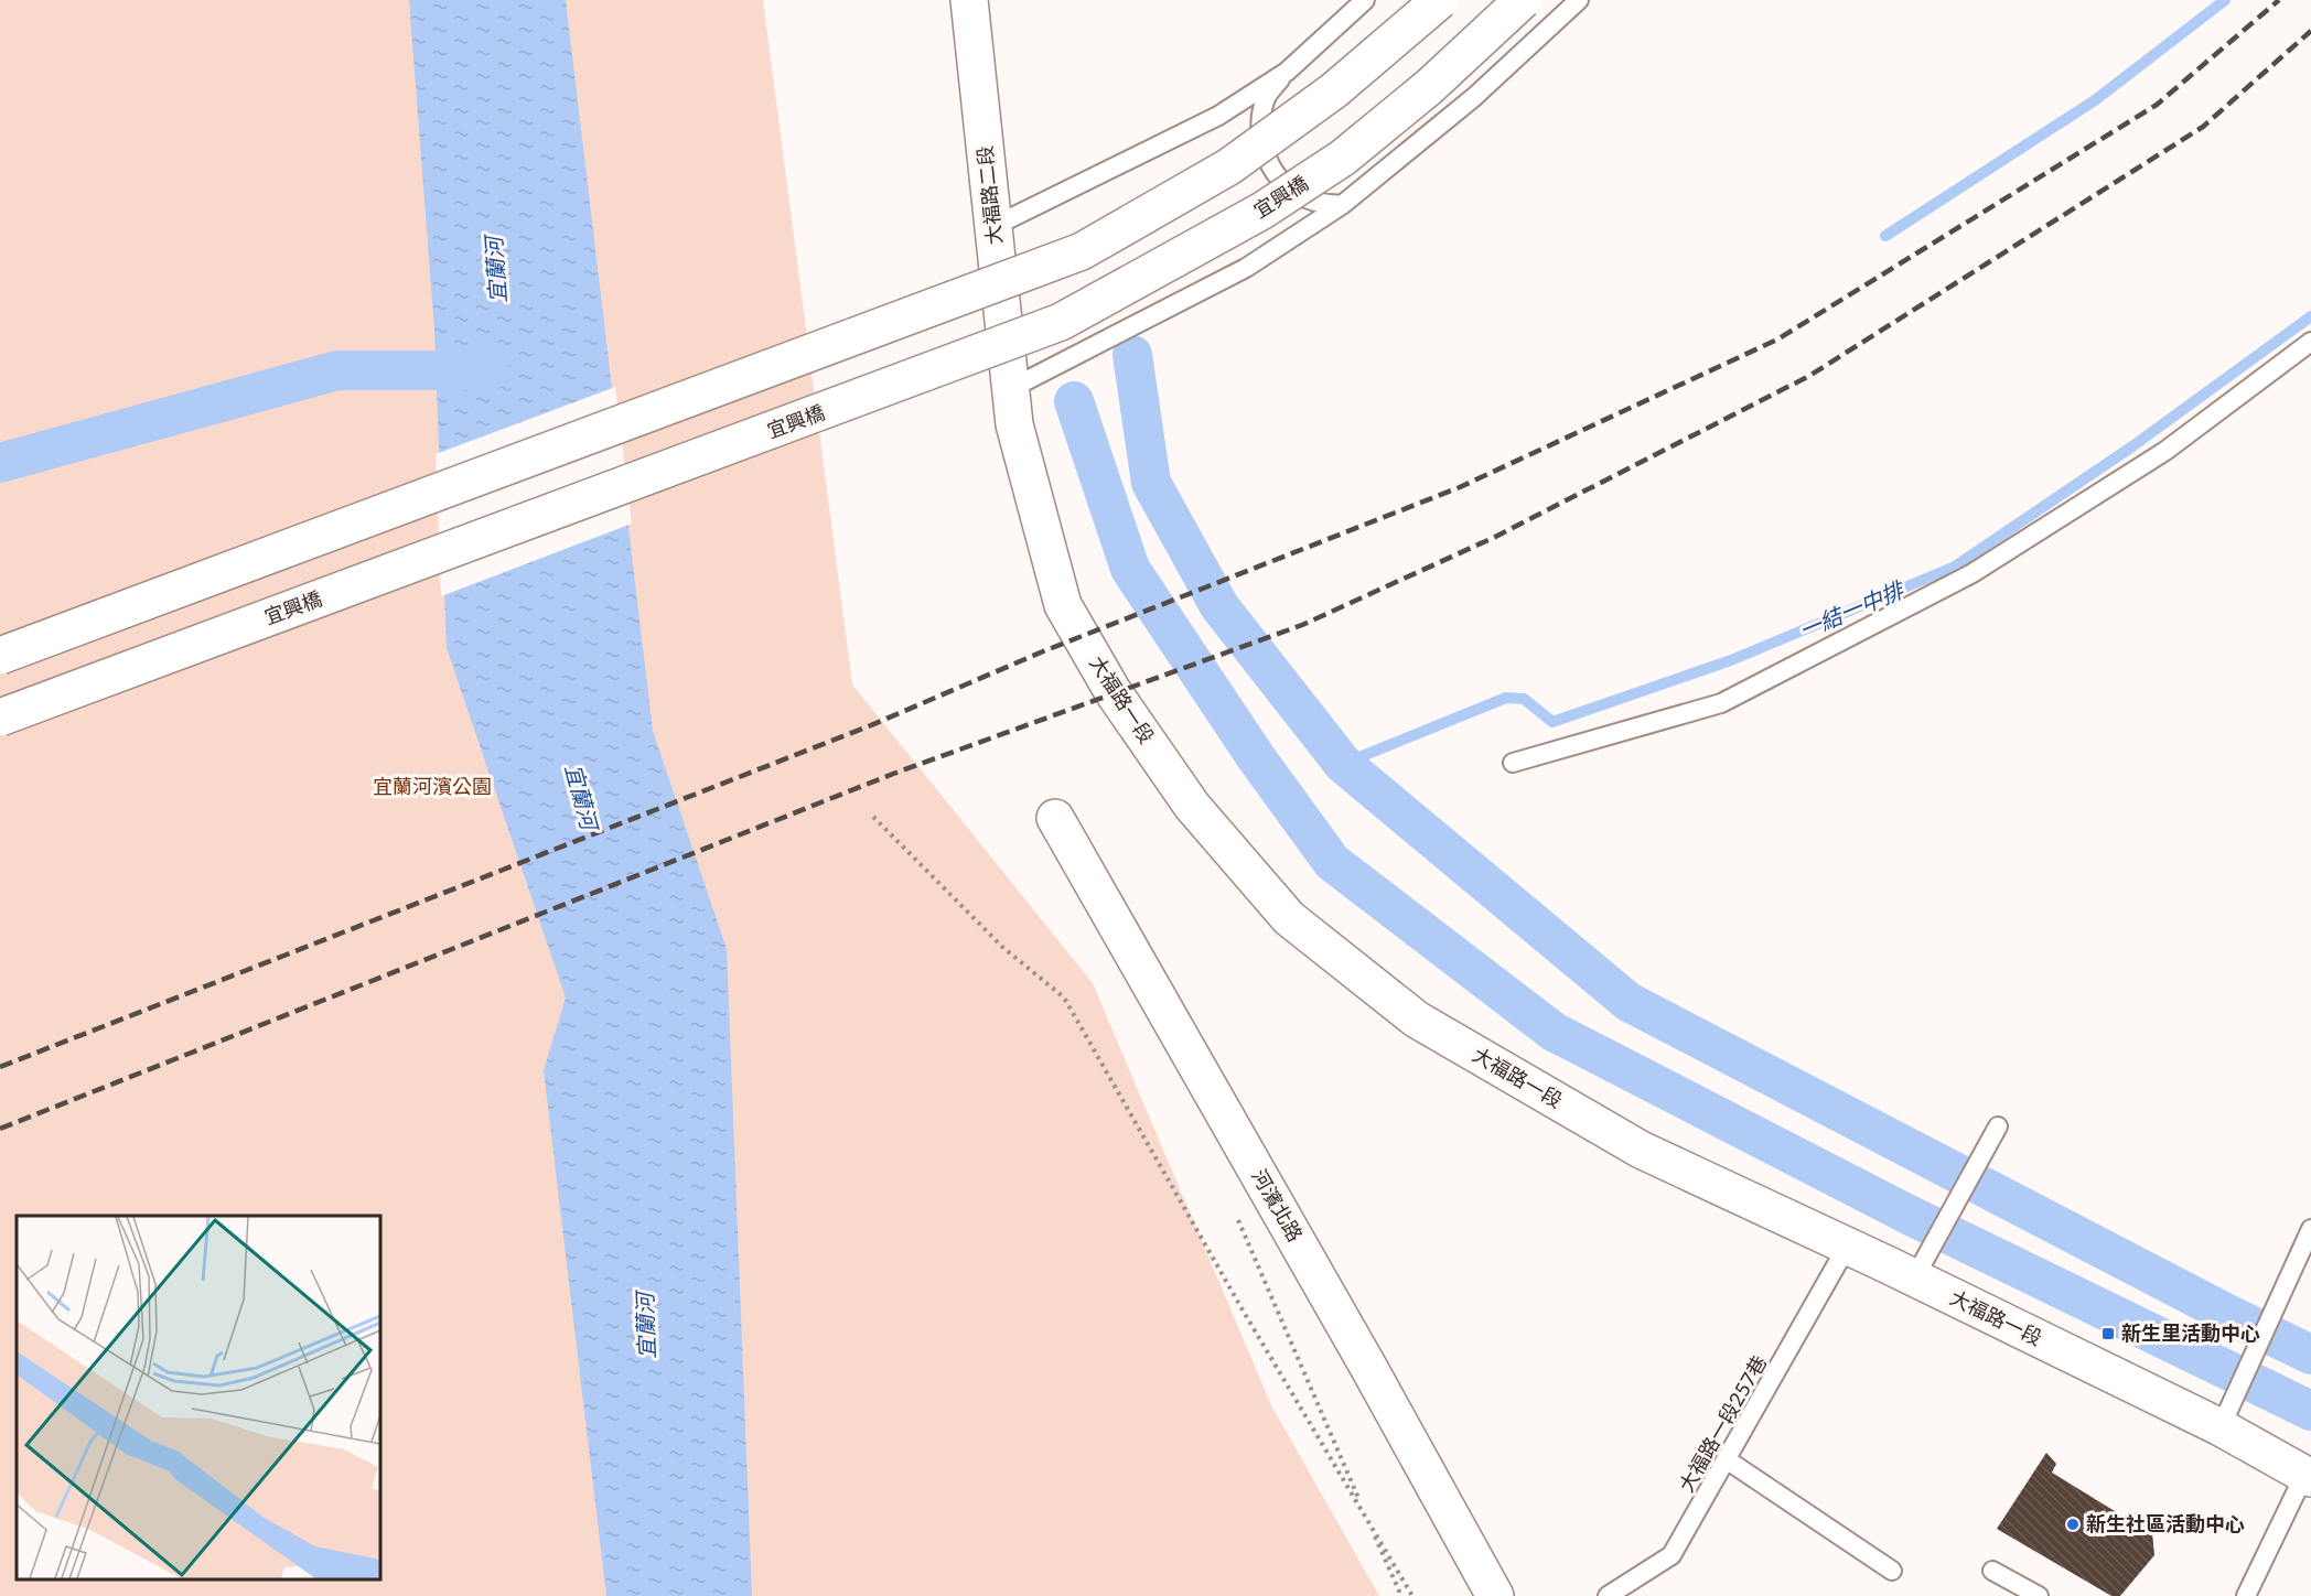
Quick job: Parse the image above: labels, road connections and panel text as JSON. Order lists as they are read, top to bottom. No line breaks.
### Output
{"streets":{"street":["大福路二段","宜興橋","大福路一段","河濱北路"],"lane":["大福路一段257巷"]},"crossings":[["大福路二段","大福路一段"],["大福路一段","大福路一段257巷"]],"water":["宜蘭河","一結一中排"],"parks":["宜蘭河濱公園"],"places":{"transit":["新生里活動中心"],"other":["新生社區活動中心"]}}
